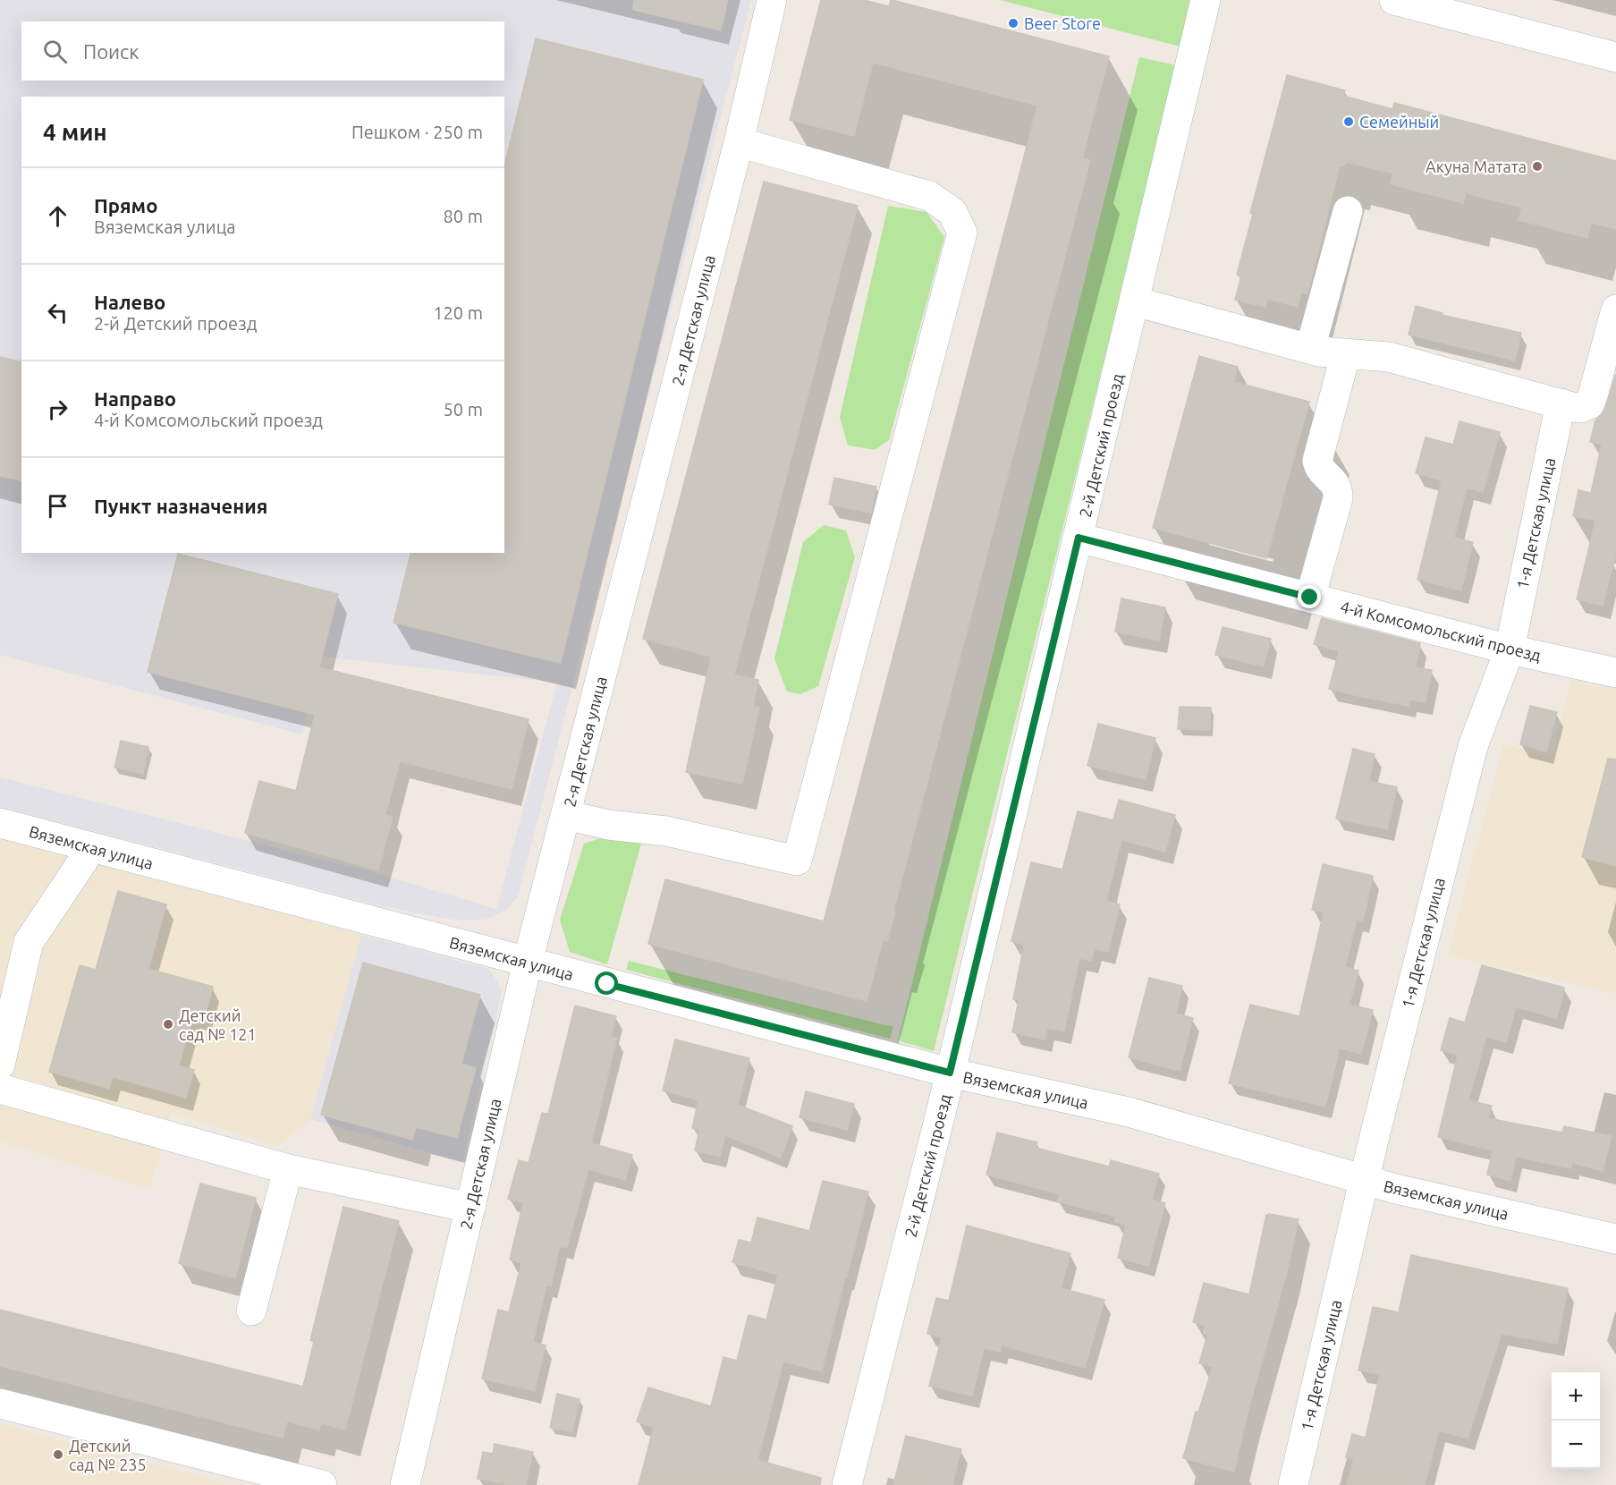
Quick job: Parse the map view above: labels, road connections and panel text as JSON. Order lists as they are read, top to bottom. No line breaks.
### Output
{"streets":{"street":["2-я Детская улица","2-й Детский проезд","1-я Детская улица","4-й Комсомольский проезд","Вяземская улица"]},"crossings":[["2-я Детская улица","Вяземская улица"],["2-й Детский проезд","4-й Комсомольский проезд"],["2-й Детский проезд","Вяземская улица"],["1-я Детская улица","4-й Комсомольский проезд"],["1-я Детская улица","Вяземская улица"]],"places":["Beer Store","Семейный","Акуна Матата","Детский сад № 121","Детский сад № 235"],"page":{"search":"Поиск","heading":["4 мин","Пешком · 250 m"],"list":[["Прямо","Вяземская улица","80 m"],["Налево","2-й Детский проезд","120 m"],["Направо","4-й Комсомольский проезд","50 m"],"Пункт назначения"],"map_buttons":["+","−"]}}
